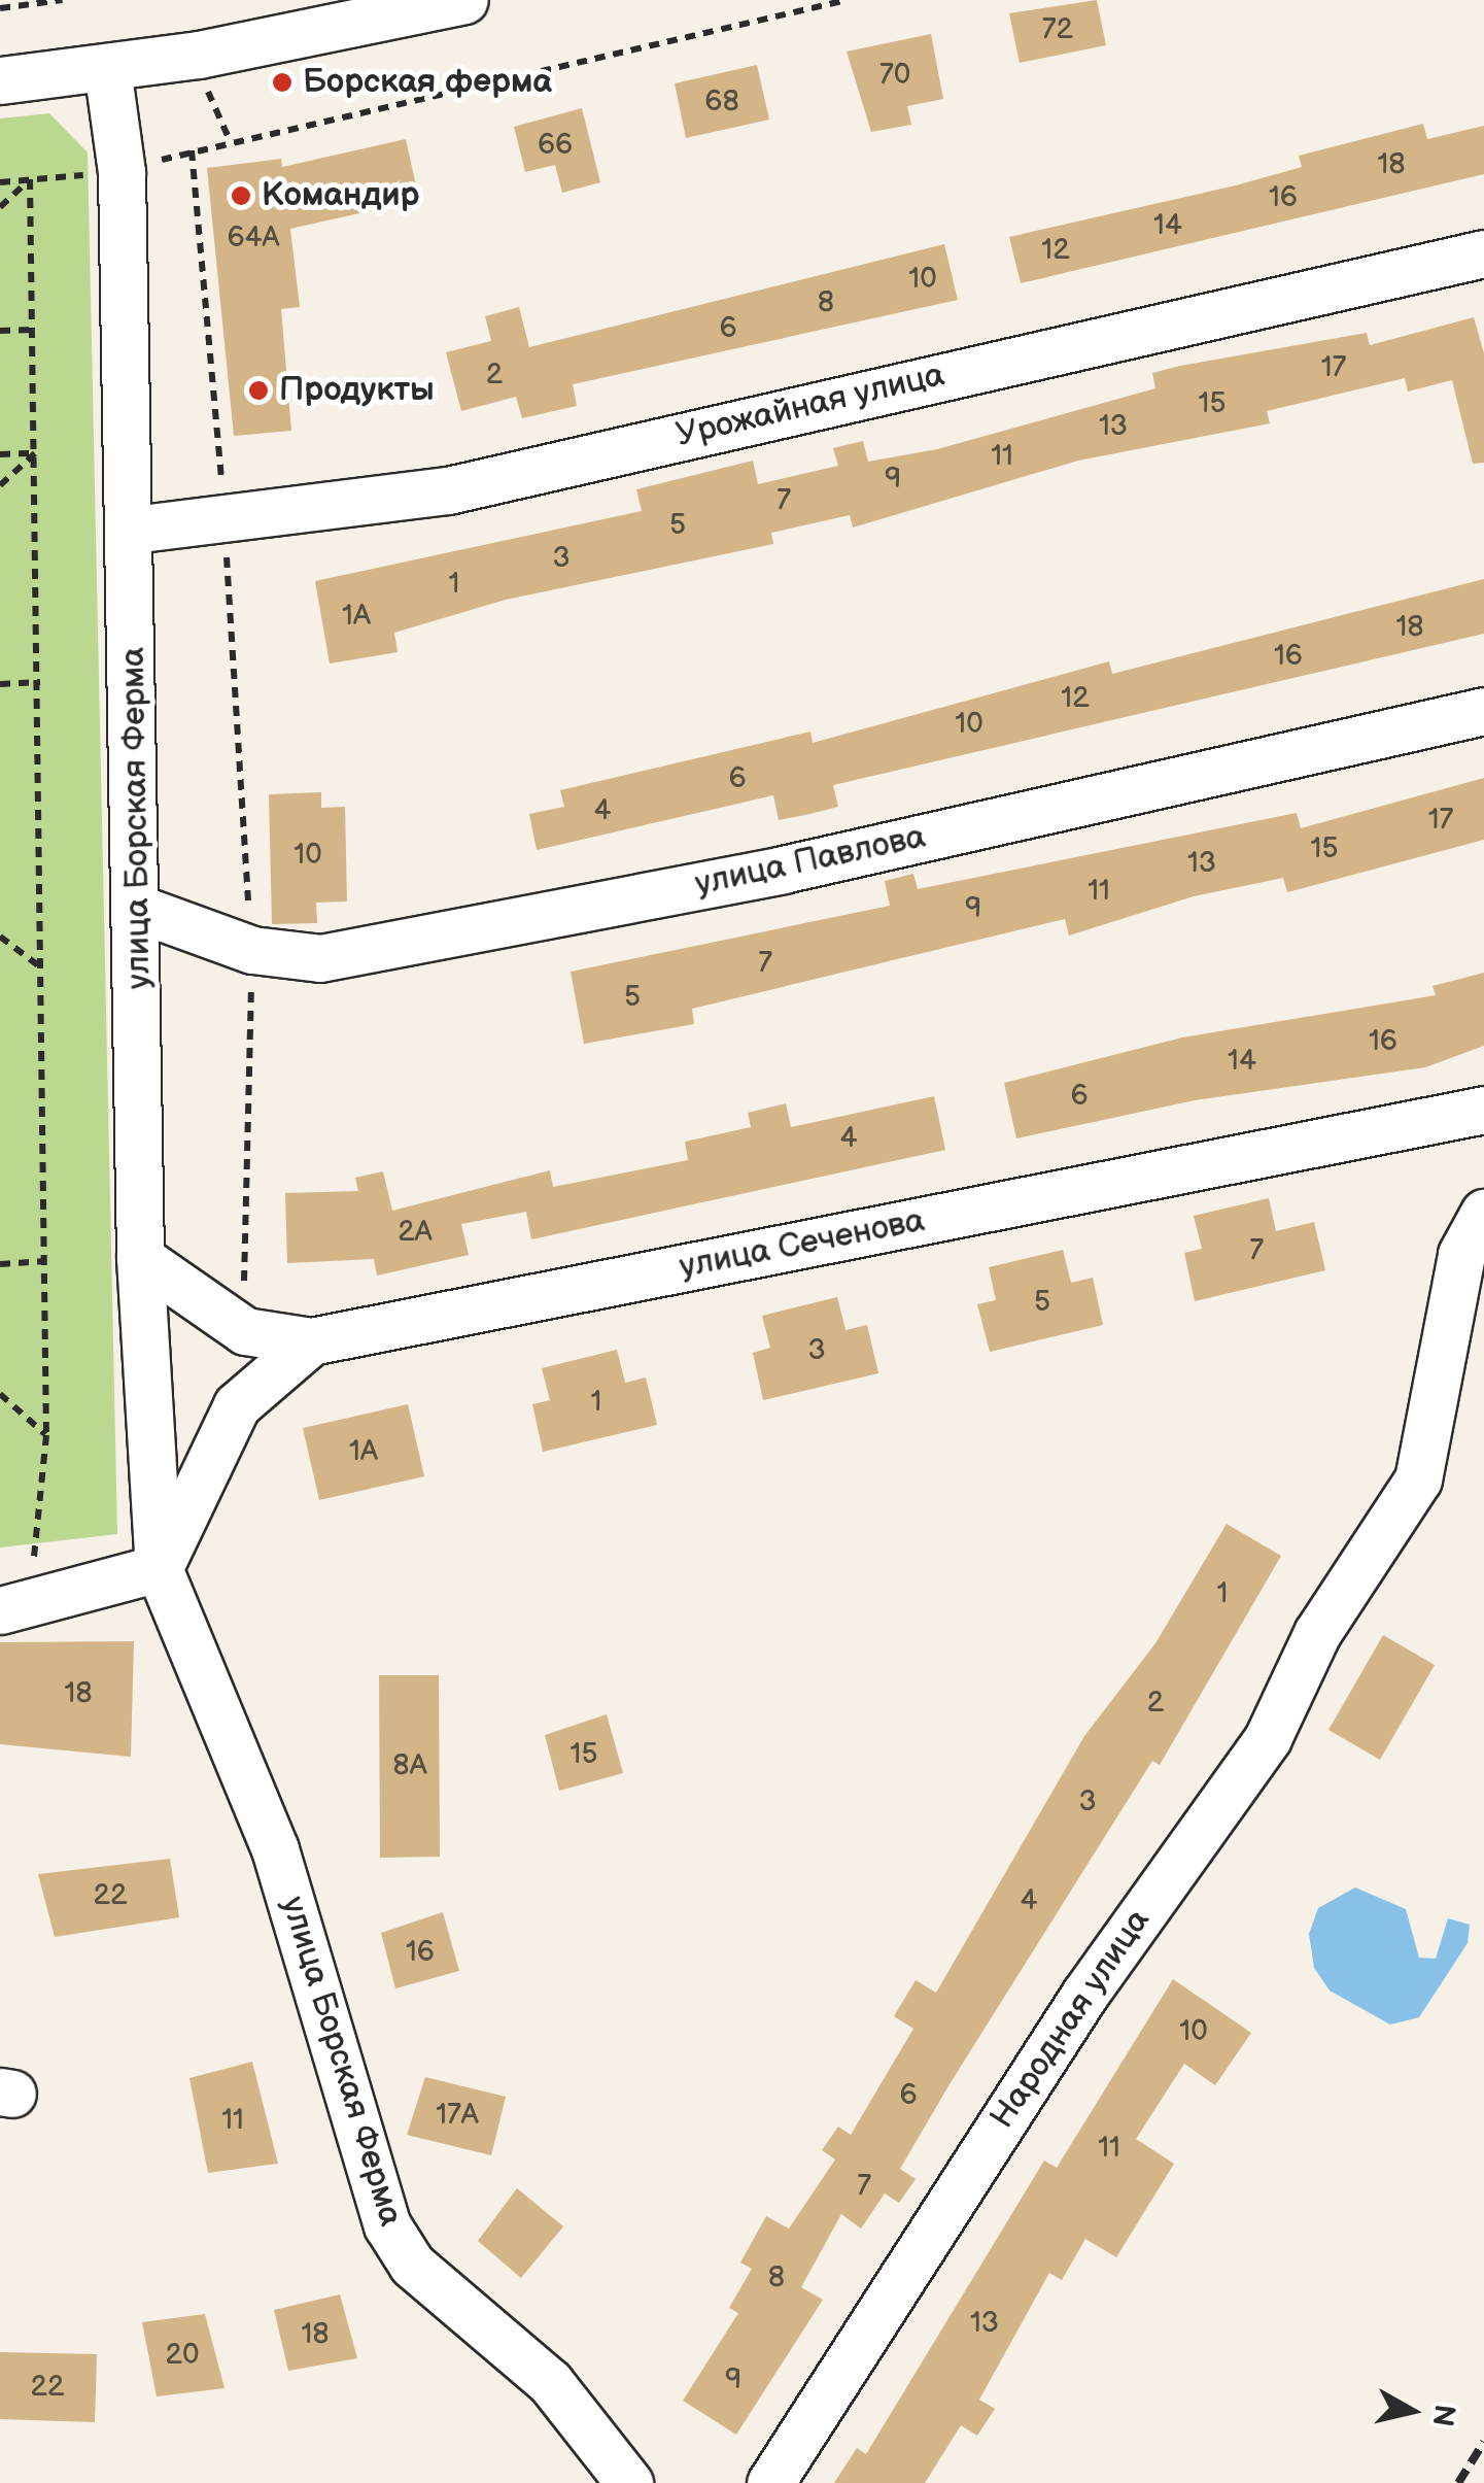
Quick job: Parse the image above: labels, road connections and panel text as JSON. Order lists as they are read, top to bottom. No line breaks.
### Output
{"streets":{"street":["Урожайная улица","улица Борская Ферма","улица Павлова","улица Сеченова","Народная улица"]},"crossings":[["Урожайная улица","улица Борская Ферма"],["улица Борская Ферма","улица Павлова"],["улица Борская Ферма","улица Сеченова"]],"places":["Борская ферма","Командир","Продукты"],"house_numbers":["72","70","68","66","18","16","14","64А","12","10","8","6","17","2","15","13","11","9","7","5","3","1","1А","18","16","12","10","6","4","17","15","10","13","11","9","7","5","16","14","6","4","2А","7","5","3","1","1А","1","18","2","15","8А","3","22","4","16","10","6","17А","11","11","7","8","13","18","20","9","22"],"north":"right"}
